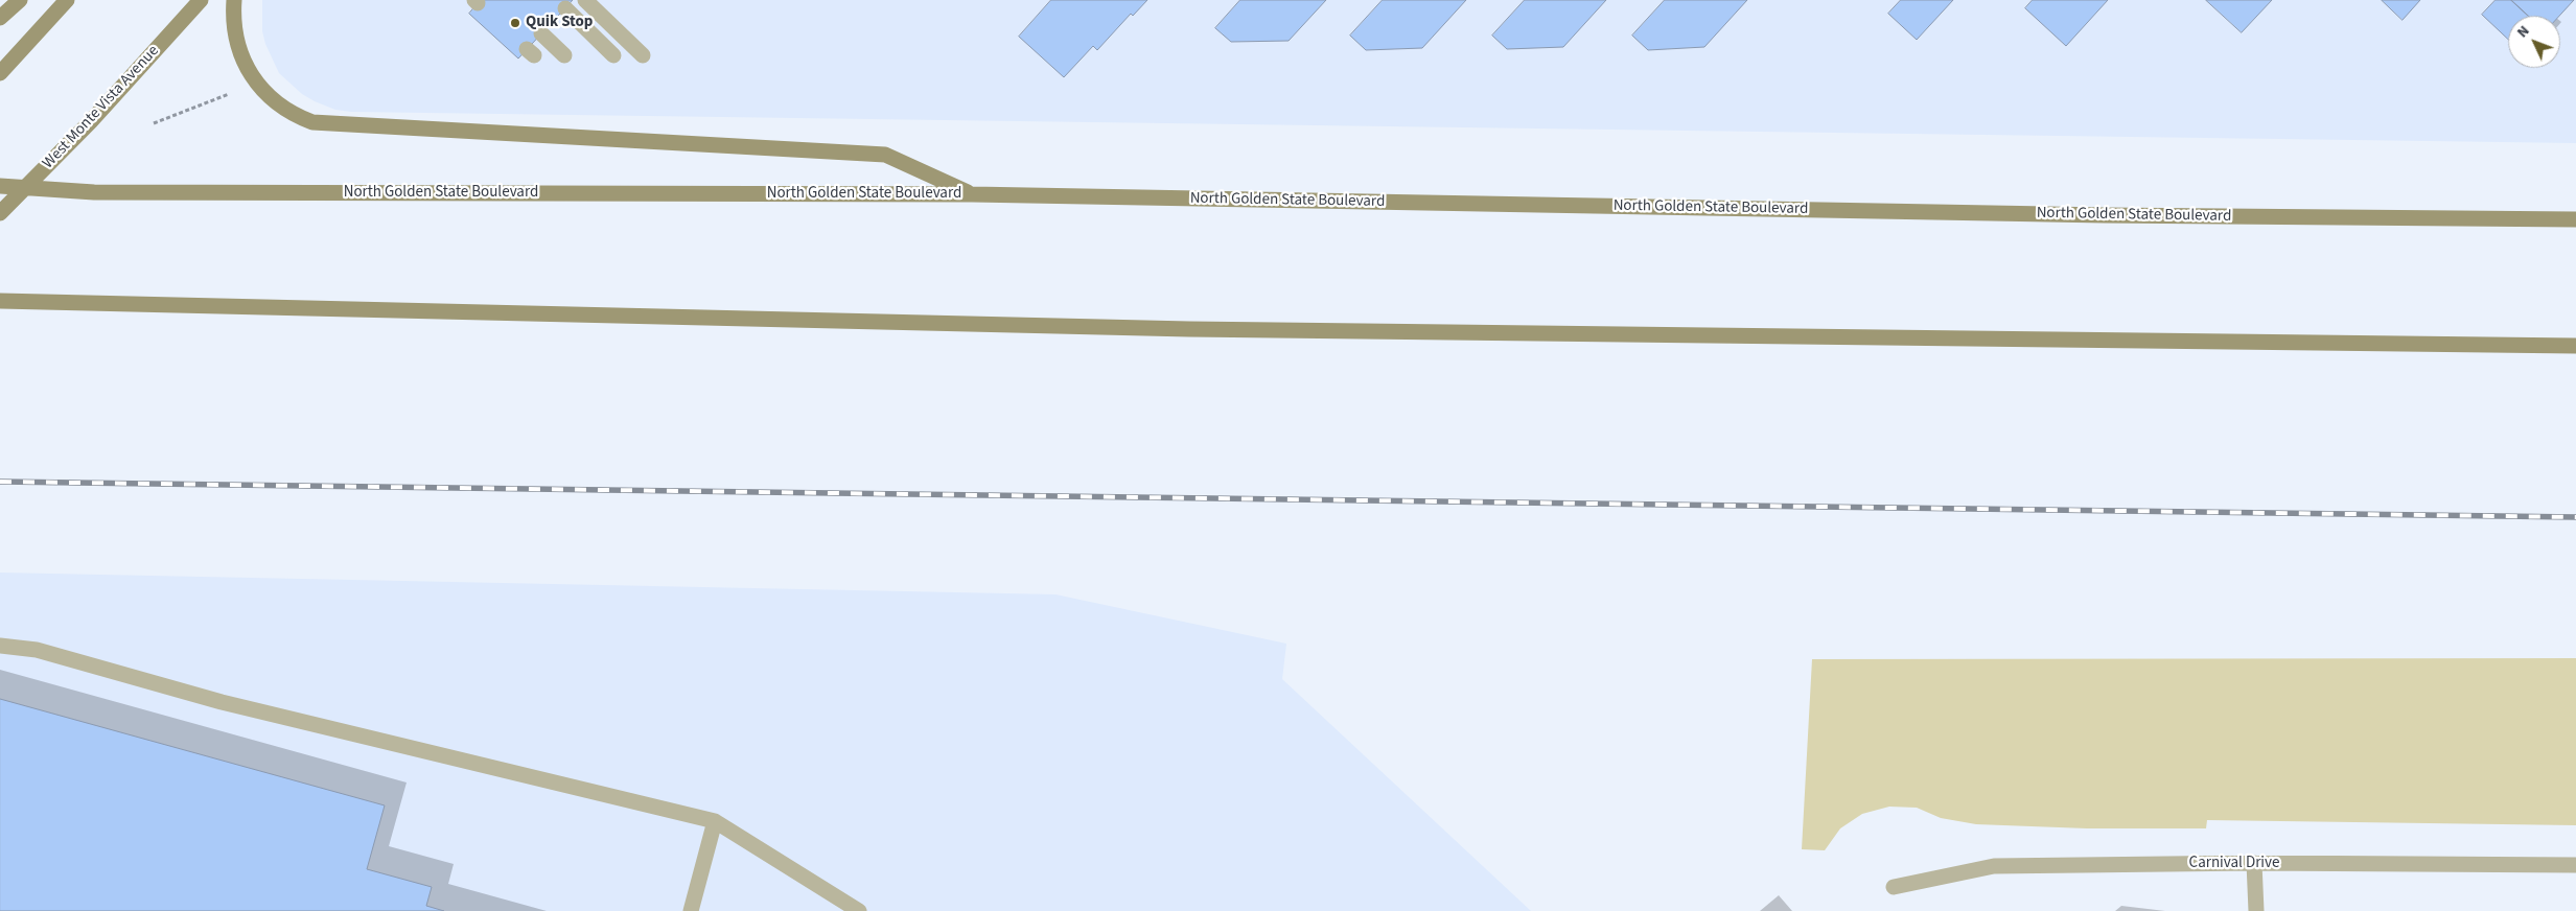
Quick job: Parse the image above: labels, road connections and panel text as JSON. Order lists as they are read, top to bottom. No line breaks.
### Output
{"streets":{"main road":["West Monte Vista Avenue","North Golden State Boulevard"],"street":["Carnival Drive"]},"crossings":[["West Monte Vista Avenue","North Golden State Boulevard"]],"places":["Quik Stop"],"north":"top left"}
